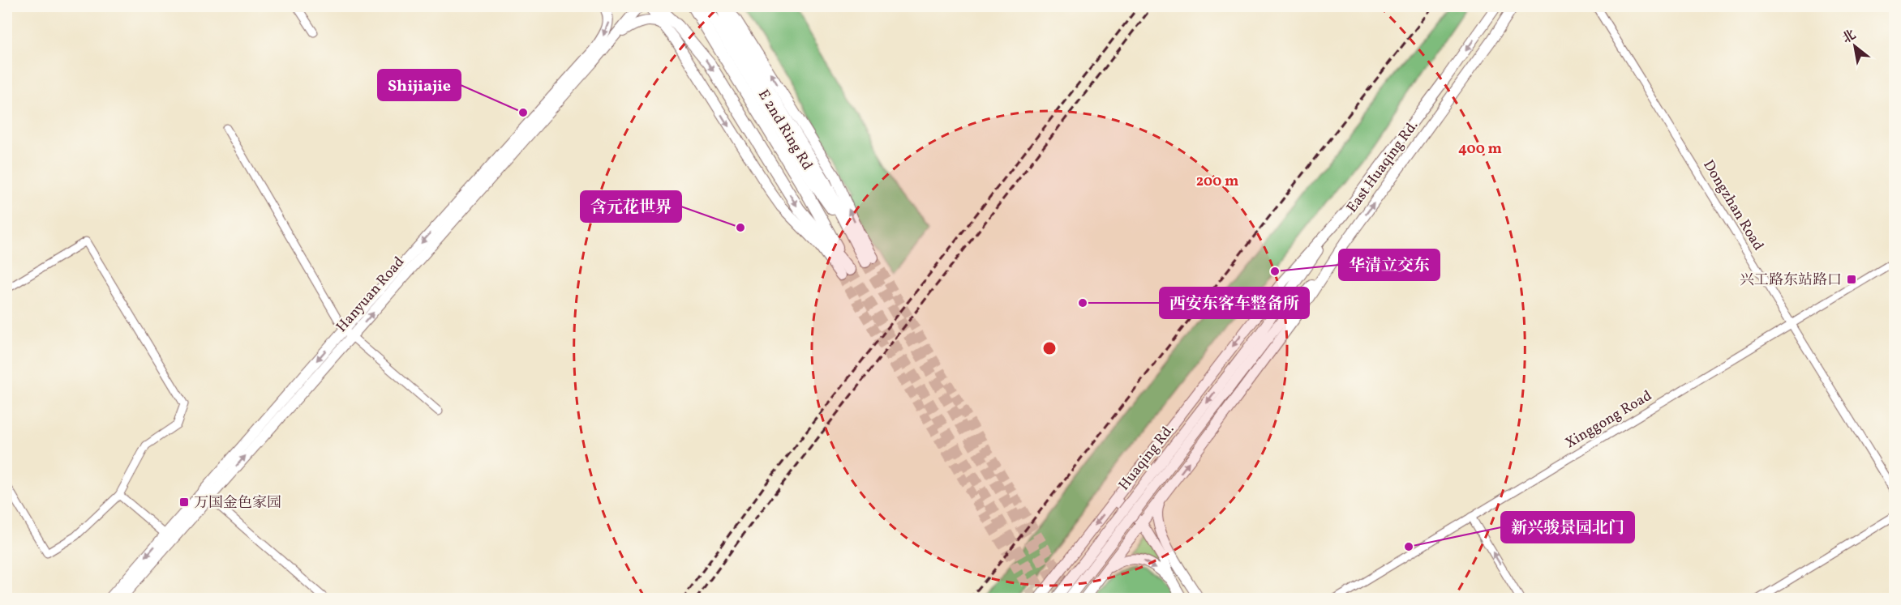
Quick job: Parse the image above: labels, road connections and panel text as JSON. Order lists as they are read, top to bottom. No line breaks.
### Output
{"streets":{"highway":["E 2nd Ring Rd"],"main road":["East Huaqing Rd.","Hanyuan Road","Huaqing Rd."],"street":["Dongzhan Road","Xinggong Road"]},"crossings":[["East Huaqing Rd.","Huaqing Rd."],["Dongzhan Road","Xinggong Road"]],"places":{"other":["Shijiajie","含元花世界","华清立交东","西安东客车整备所","新兴骏景园北门"],"transit":["兴工路东站路口","万国金色家园"]},"north":"top left","rings":["400 m","200 m"]}
